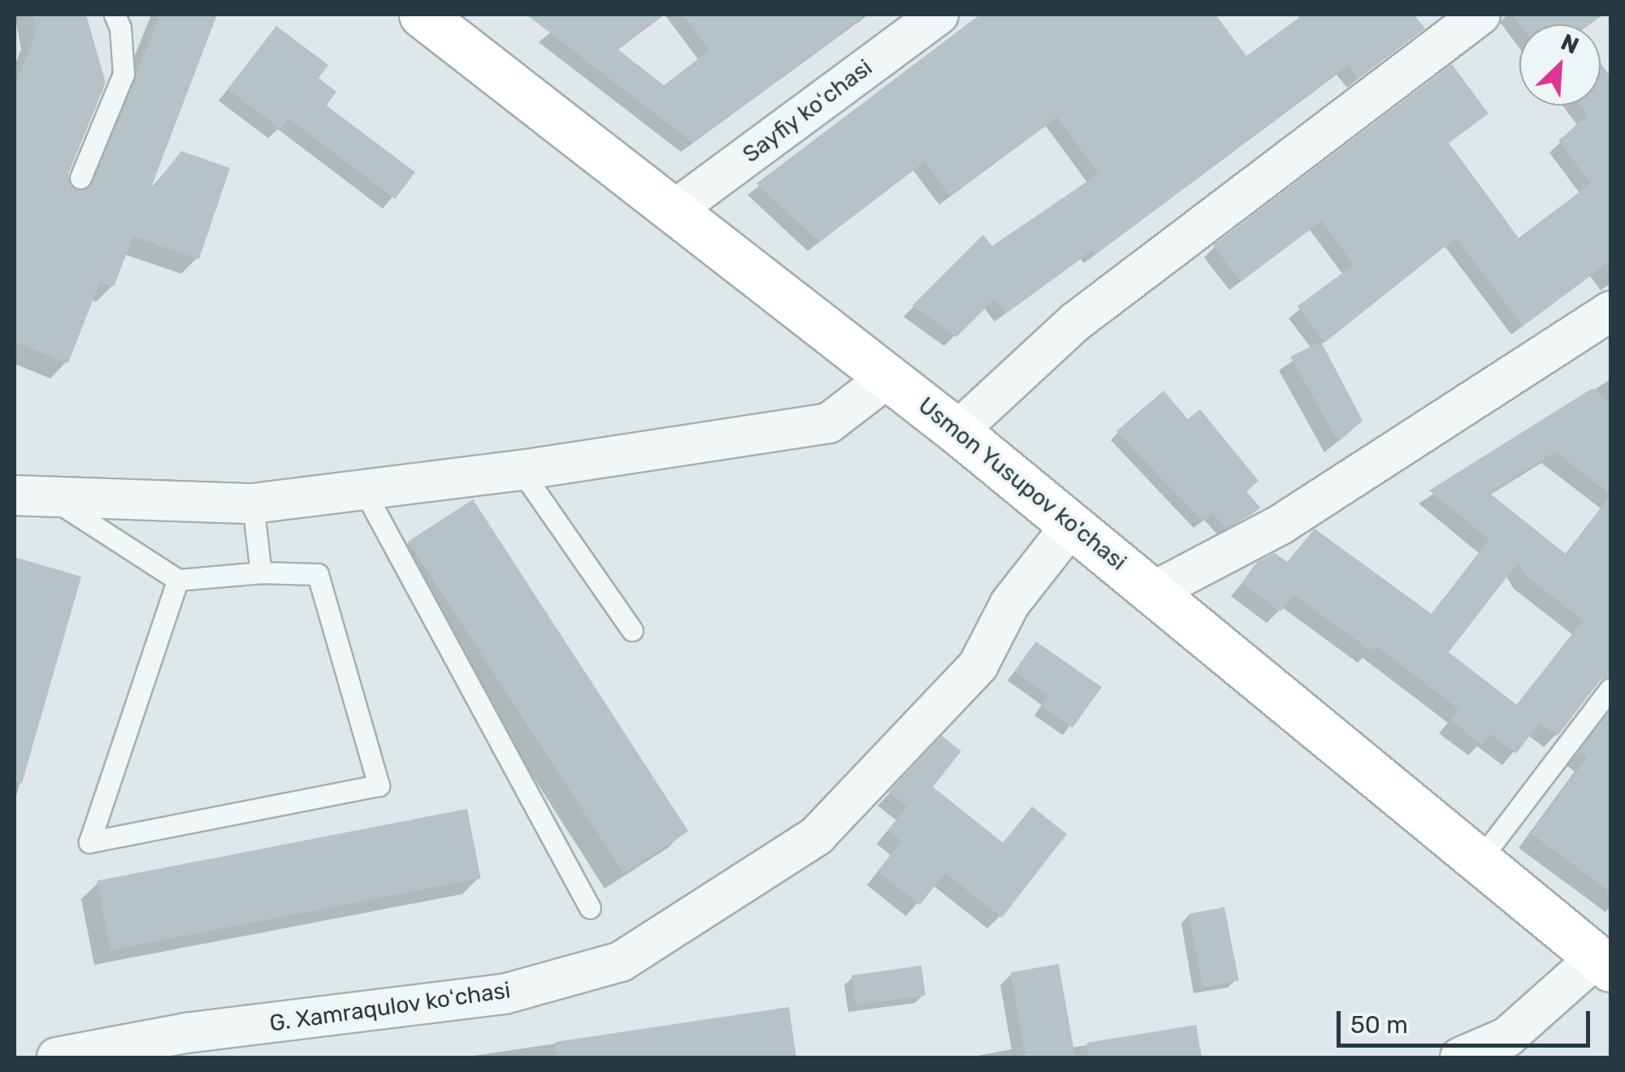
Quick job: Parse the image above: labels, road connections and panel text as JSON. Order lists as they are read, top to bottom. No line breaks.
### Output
{"streets":{"main road":["Usmon Yusupov ko'chasi"],"street":["Sayfiy koʻchasi","G. Xamraqulov koʻchasi"]},"crossings":[["Sayfiy koʻchasi","Usmon Yusupov ko'chasi"],["Usmon Yusupov ko'chasi","G. Xamraqulov koʻchasi"]],"scale_bar":"50 m","north":"top right"}
